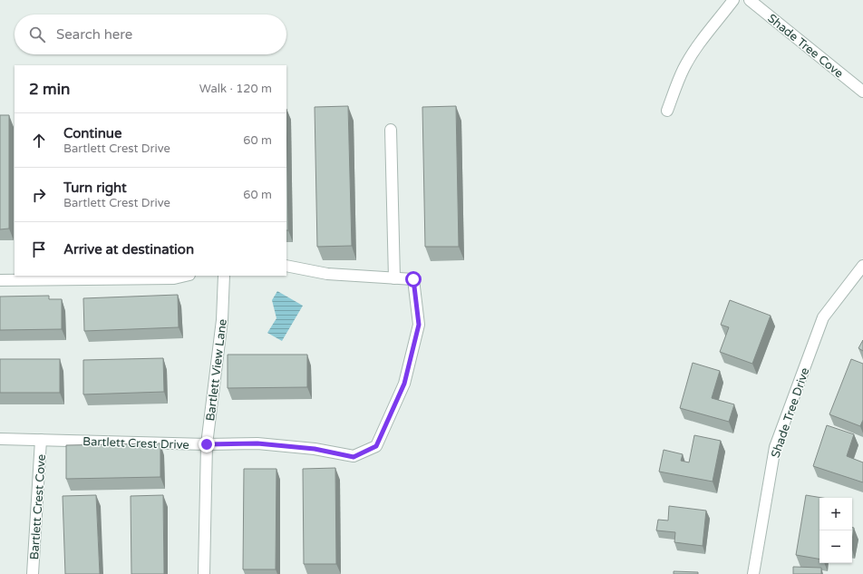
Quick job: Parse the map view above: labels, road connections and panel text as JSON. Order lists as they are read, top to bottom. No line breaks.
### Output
{"streets":{"street":["Shade Tree Cove","Bartlett View Lane","Shade Tree Drive","Bartlett Crest Drive","Bartlett Crest Cove"]},"crossings":[["Bartlett View Lane","Bartlett Crest Drive"],["Bartlett Crest Drive","Bartlett Crest Cove"]],"page":{"search":"Search here","heading":["2 min","Walk · 120 m"],"list":[["Continue","Bartlett Crest Drive","60 m"],["Turn right","Bartlett Crest Drive","60 m"],"Arrive at destination"],"map_buttons":["+","−"]}}
